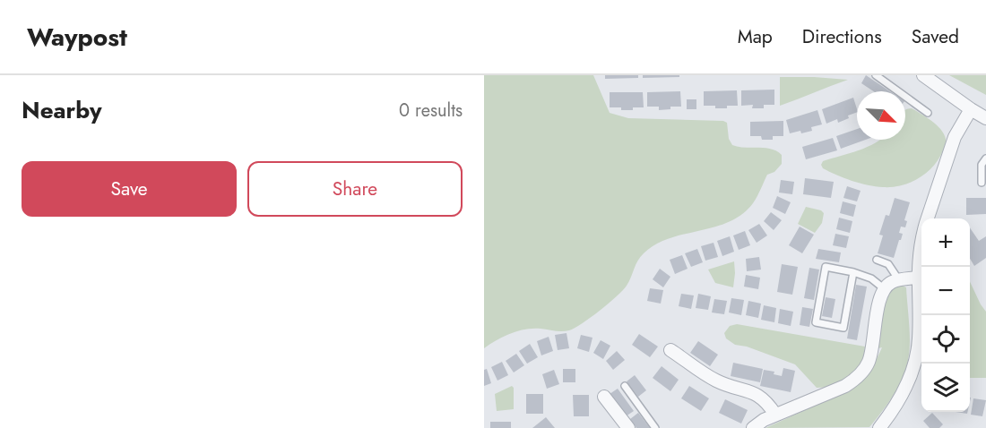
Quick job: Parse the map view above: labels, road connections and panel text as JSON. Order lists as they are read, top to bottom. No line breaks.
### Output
{"north":"bottom right","page":{"header":"Waypost","nav":["Map","Directions","Saved"],"heading":["Nearby","0 results"],"buttons":["Save","Share"],"map_buttons":["+","−"]}}
